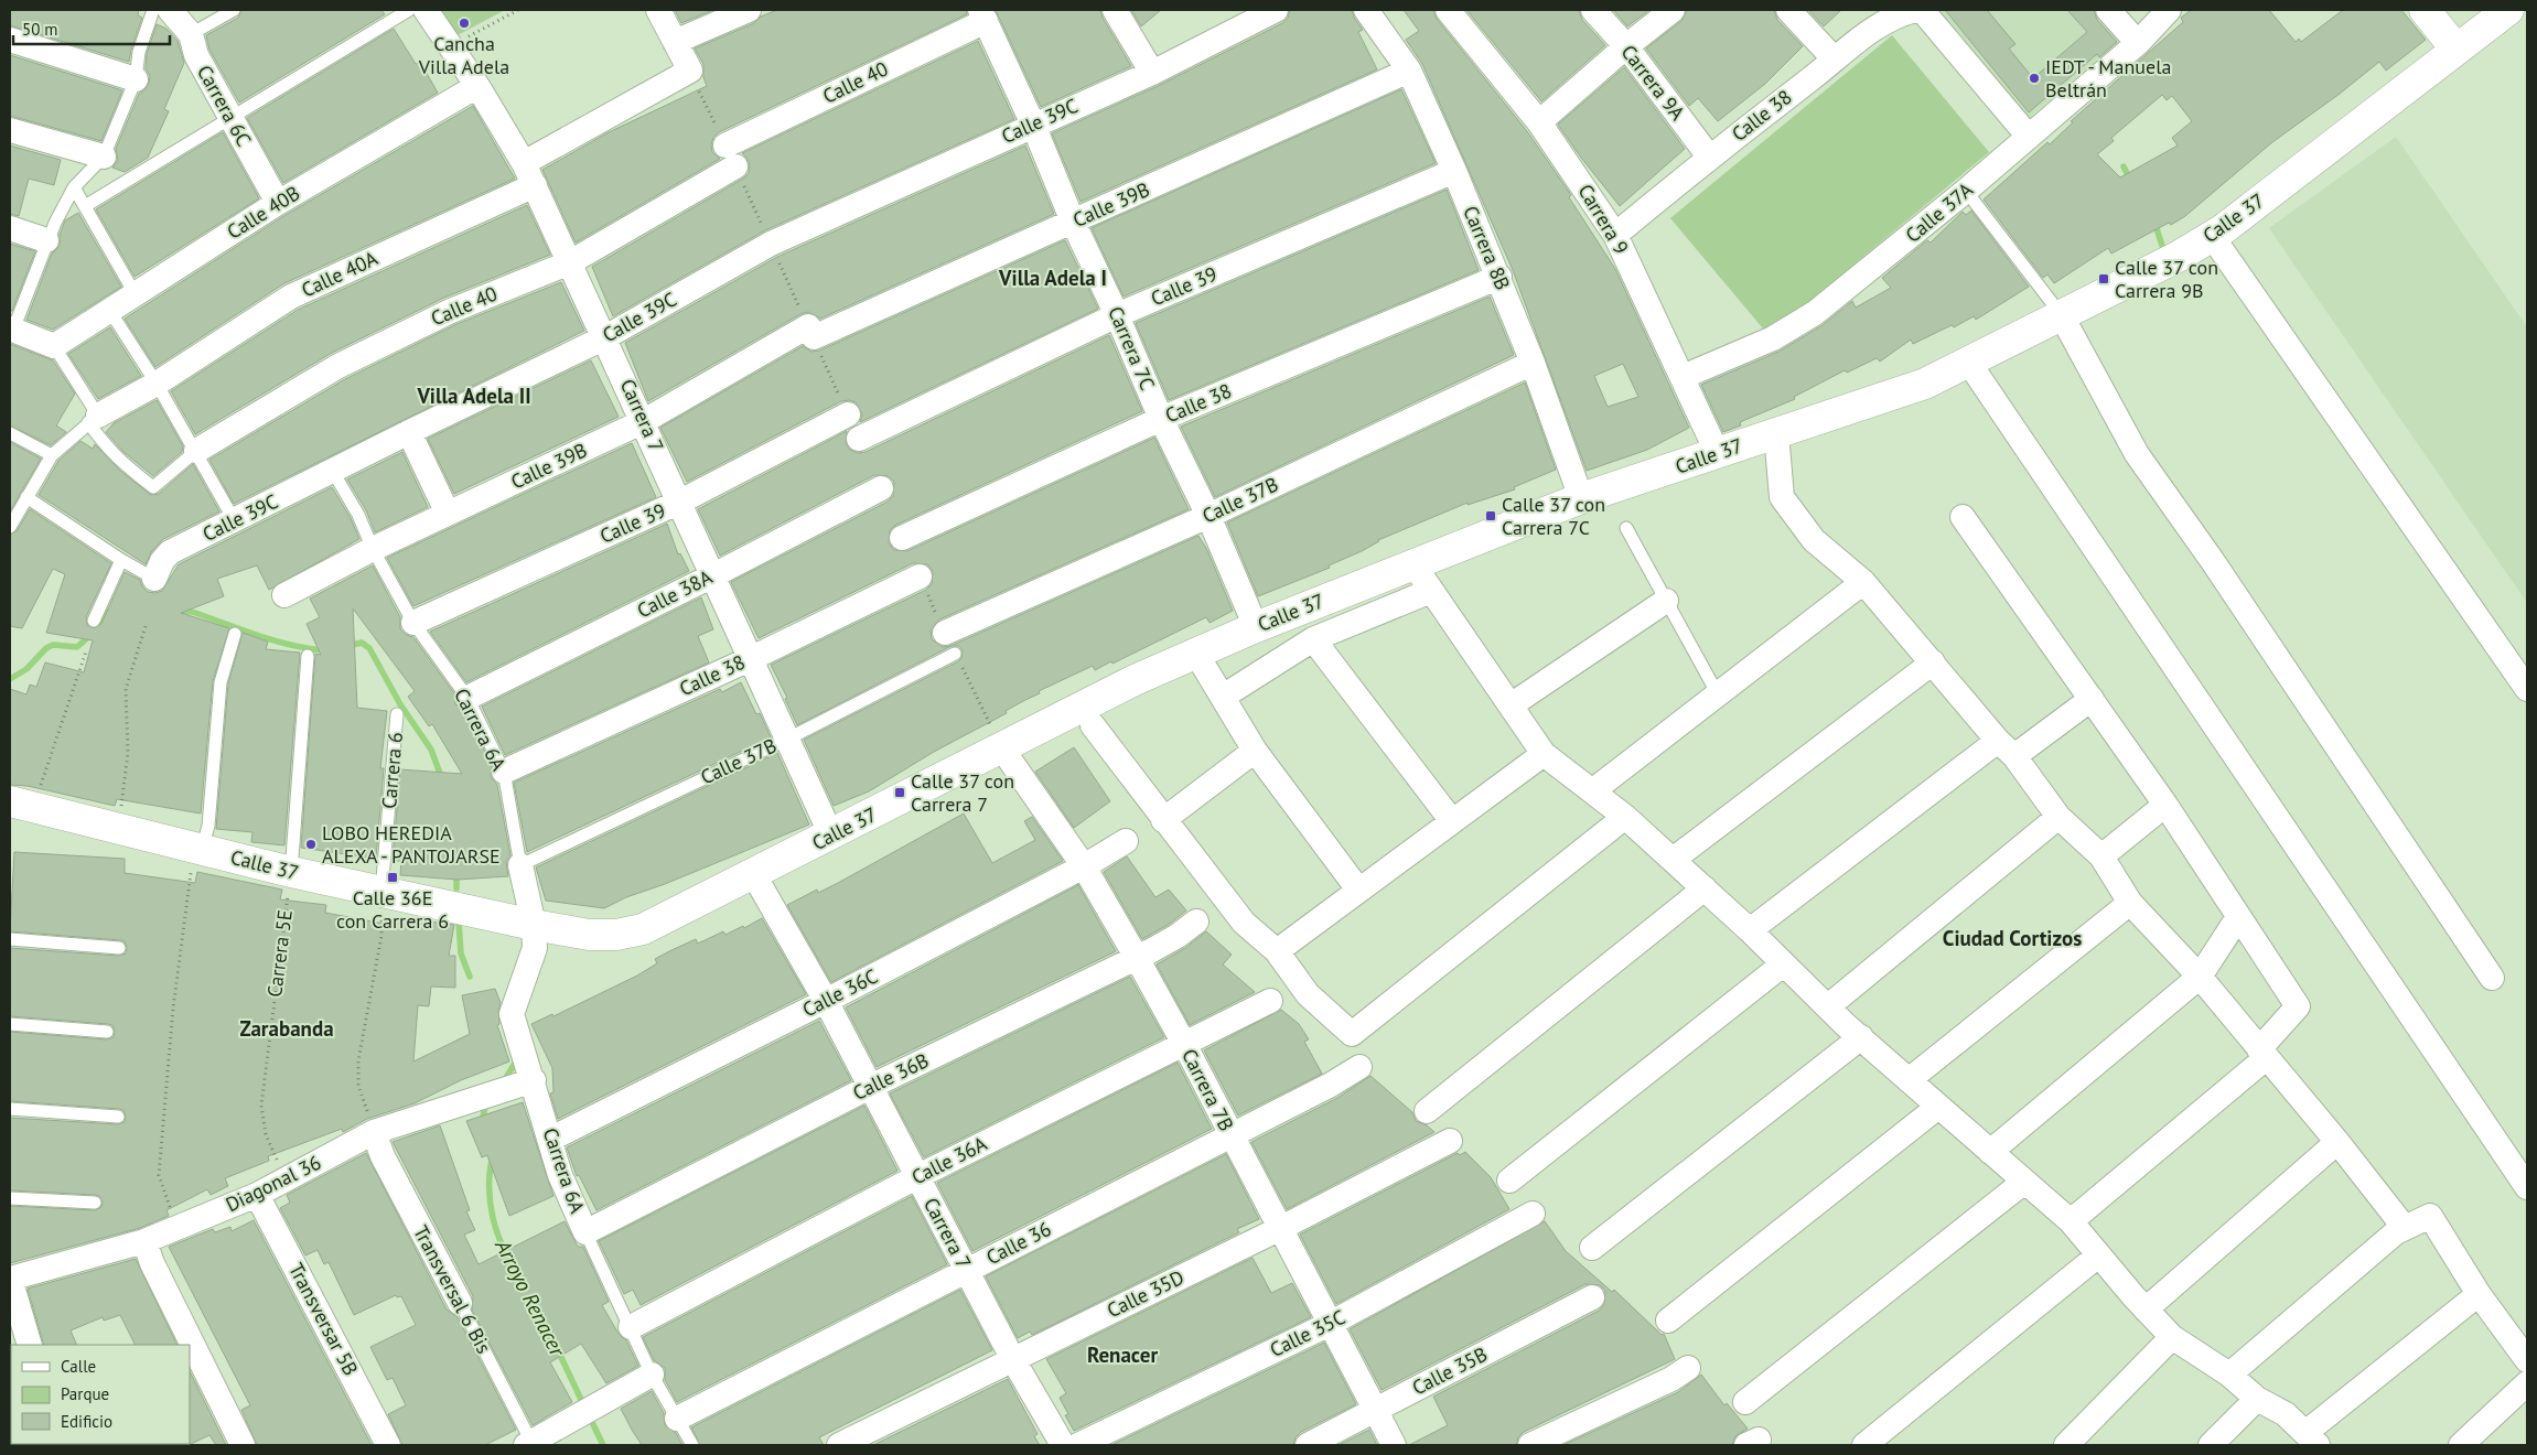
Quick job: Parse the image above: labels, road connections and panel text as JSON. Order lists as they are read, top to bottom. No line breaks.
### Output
{"streets":{"main road":["Calle 37"],"street":["Calle 40","Carrera 9A","Carrera 6C","Calle 38","Calle 39C","Calle 39B","Calle 40B","Calle 37A","Carrera 9","Carrera 8B","Calle 40A","Calle 39","Carrera 7C","Carrera 7","Calle 37B","Calle 38A","Carrera 6A","Calle 36C","Calle 36B","Carrera 7B","Calle 36A","Diagonal 36","Calle 36","Transversal 6 Bis","Calle 35D","Transversar 5B","Calle 35C","Calle 35B"],"lane":["Carrera 6"],"path":["Carrera 5E"]},"crossings":[["Calle 40","Carrera 7C"],["Calle 40","Carrera 7"],["Carrera 9A","Calle 38"],["Carrera 6C","Calle 40B"],["Calle 38","Carrera 9"],["Calle 38","Carrera 8B"],["Calle 38","Carrera 7C"],["Calle 38","Carrera 7"],["Calle 38","Carrera 6A"],["Calle 39C","Carrera 7C"],["Calle 39C","Carrera 7"],["Calle 39C","Carrera 6A"],["Calle 39B","Carrera 8B"],["Calle 39B","Carrera 7C"],["Calle 39B","Carrera 7"],["Calle 39B","Carrera 6A"],["Calle 40B","Carrera 7"],["Calle 37A","Carrera 9"],["Calle 37","Carrera 9"],["Calle 37","Carrera 8B"],["Calle 37","Carrera 7C"],["Calle 37","Carrera 7"],["Calle 37","Carrera 6A"],["Calle 37","Carrera 6"],["Calle 37","Carrera 5E"],["Calle 37","Carrera 7B"],["Carrera 8B","Calle 39"],["Carrera 8B","Calle 37B"],["Calle 40A","Carrera 7"],["Calle 39","Carrera 7C"],["Calle 39","Carrera 7"],["Calle 39","Carrera 6A"],["Carrera 7C","Calle 37B"],["Carrera 7","Calle 37B"],["Carrera 7","Calle 38A"],["Carrera 7","Calle 36C"],["Carrera 7","Calle 36B"],["Carrera 7","Calle 36A"],["Carrera 7","Calle 36"],["Carrera 7","Calle 35D"],["Calle 37B","Carrera 6A"],["Calle 38A","Carrera 6A"],["Carrera 6A","Calle 36C"],["Carrera 6A","Calle 36B"],["Carrera 6A","Diagonal 36"],["Carrera 5E","Diagonal 36"],["Calle 36C","Carrera 7B"],["Calle 36B","Carrera 7B"],["Carrera 7B","Calle 36A"],["Carrera 7B","Calle 36"],["Carrera 7B","Calle 35D"],["Carrera 7B","Calle 35C"],["Carrera 7B","Calle 35B"],["Diagonal 36","Transversal 6 Bis"],["Diagonal 36","Transversar 5B"]],"districts":["Villa Adela I","Villa Adela II","Ciudad Cortizos","Zarabanda","Renacer"],"water":["Arroyo Renacer"],"places":{"other":["Cancha Villa Adela","IEDT - Manuela Beltrán","LOBO HEREDIA ALEXA - PANTOJARSE"],"transit":["Calle 37 con Carrera 9B","Calle 37 con Carrera 7C","Calle 37 con Carrera 7","Calle 36E con Carrera 6"]},"legend":["Calle","Parque","Edificio"],"scale_bar":"50 m"}
